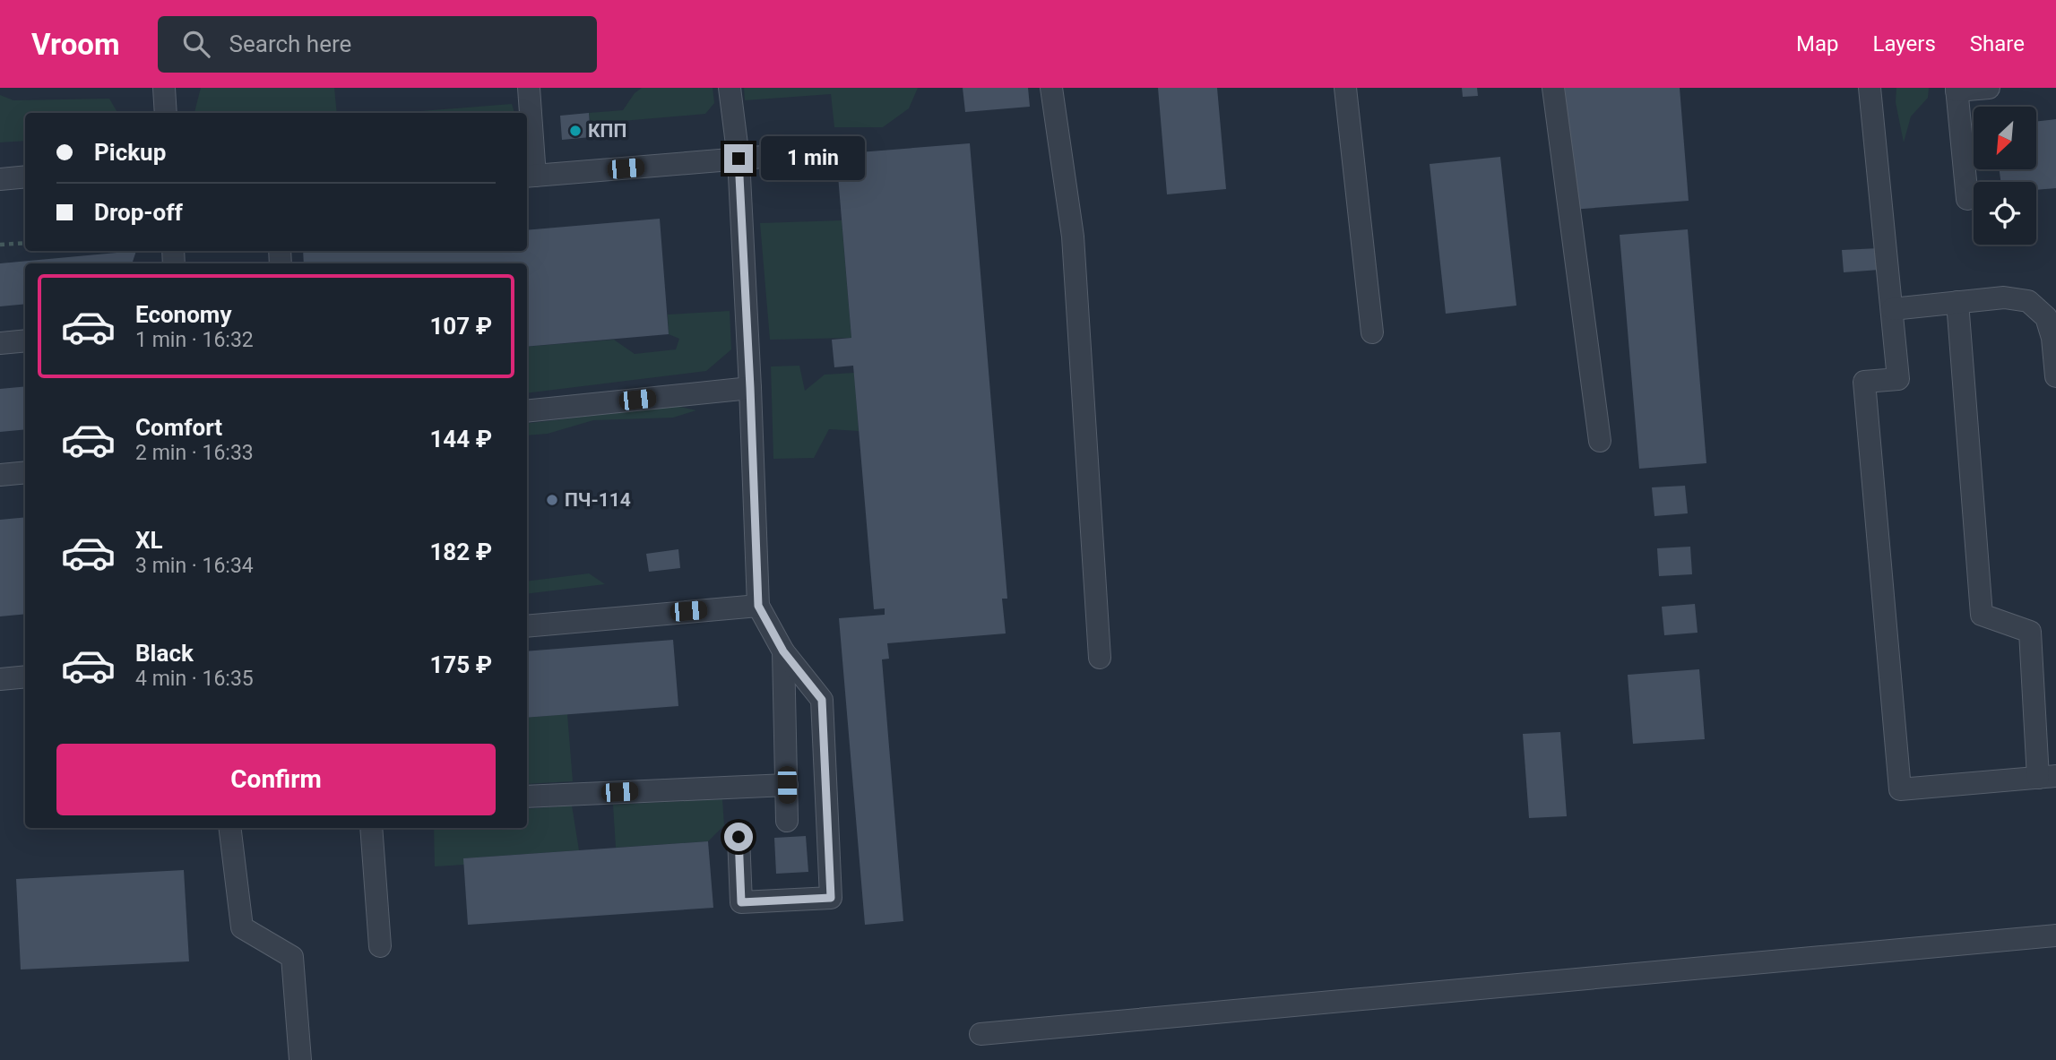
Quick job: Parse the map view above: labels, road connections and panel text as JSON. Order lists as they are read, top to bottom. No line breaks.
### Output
{"places":["КПП","ПЧ-114"],"north":"bottom left","page":{"header":"Vroom","search":"Search here","nav":["Map","Layers","Share"],"banner":["Pickup","Drop-off"],"bubble":"1 min","list":[{"name":"Economy","note":"1 min · 16:32","value":"107 ₽"},{"name":"Comfort","note":"2 min · 16:33","value":"144 ₽"},{"name":"XL","note":"3 min · 16:34","value":"182 ₽"},{"name":"Black","note":"4 min · 16:35","value":"175 ₽"}],"buttons":"Confirm"}}
